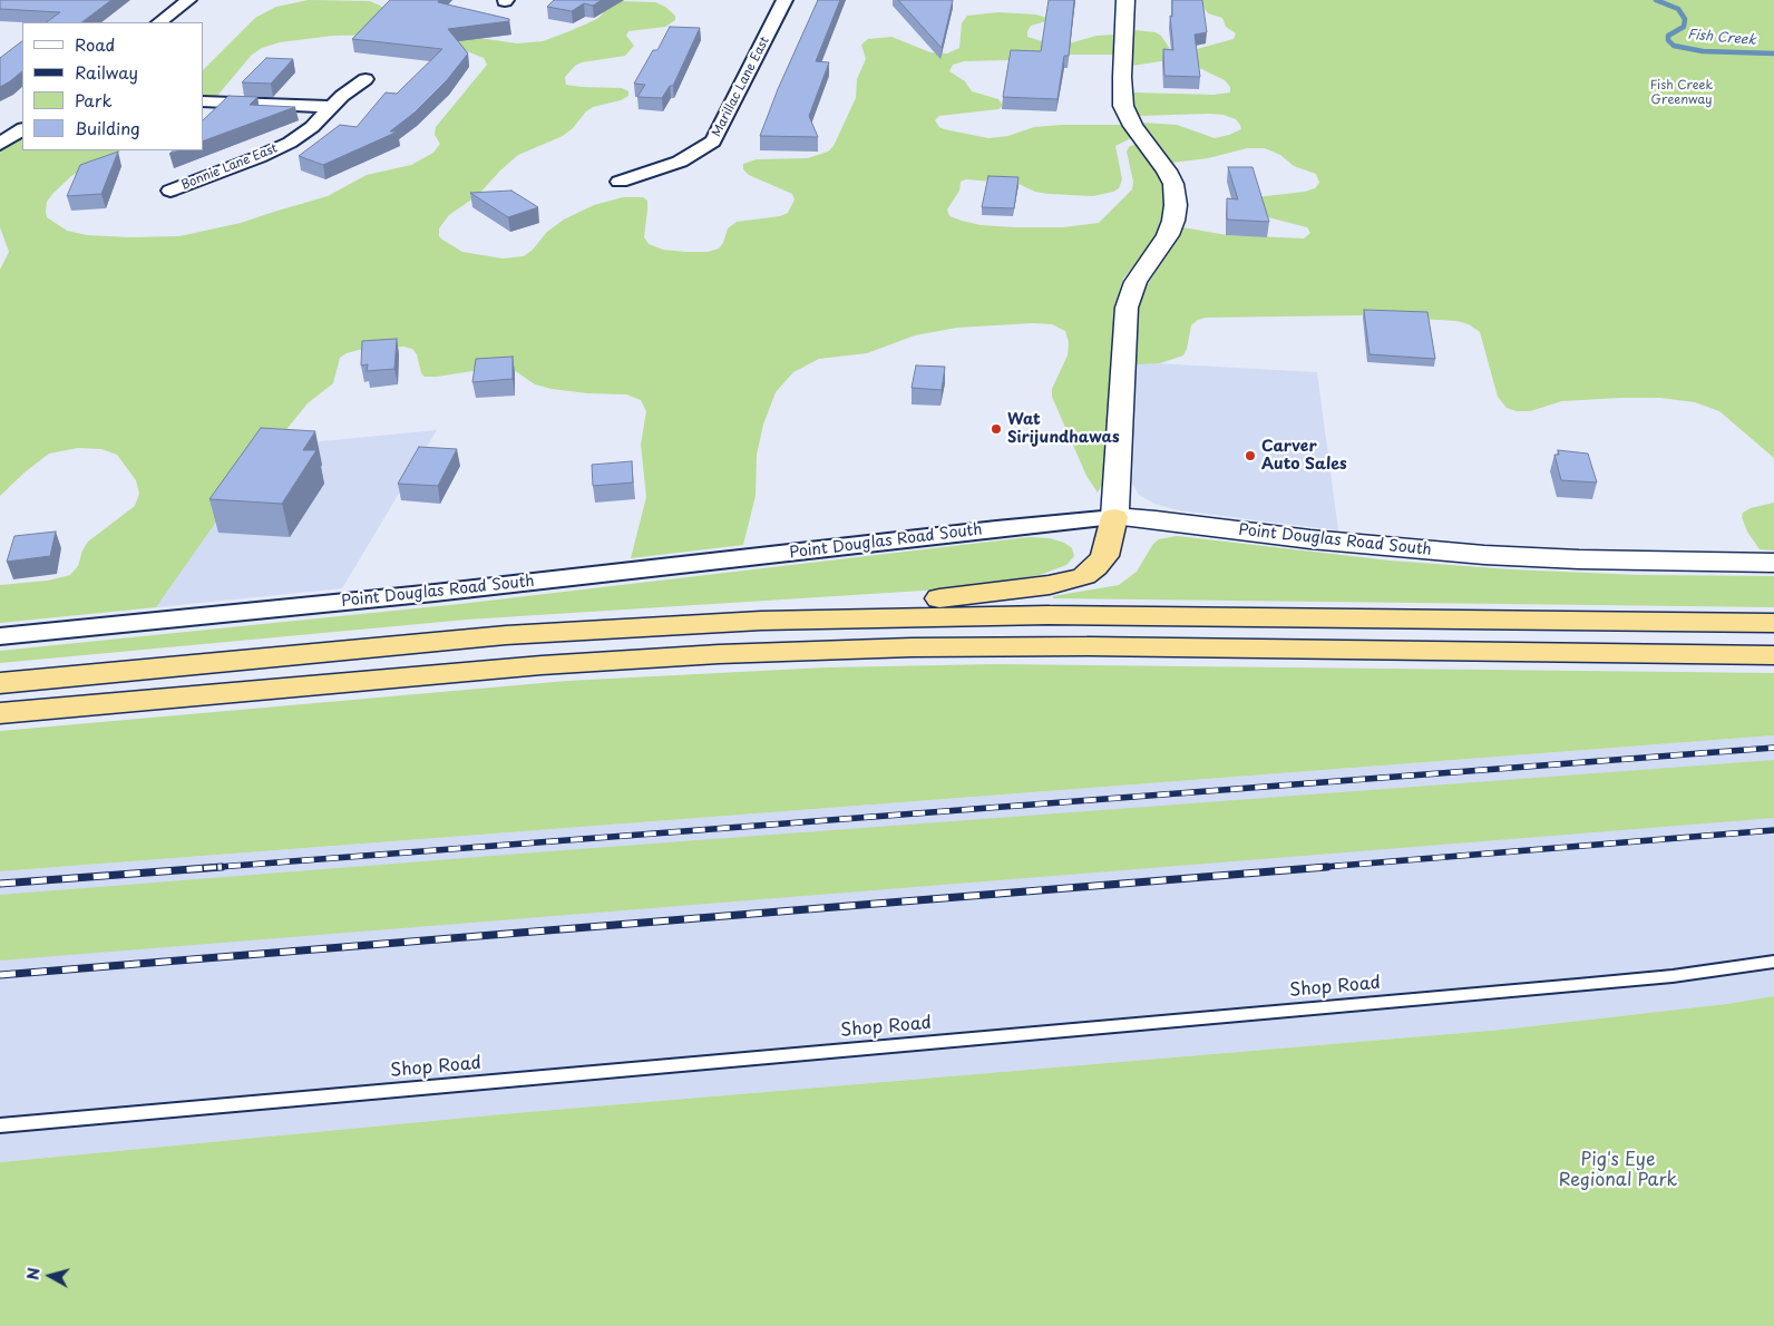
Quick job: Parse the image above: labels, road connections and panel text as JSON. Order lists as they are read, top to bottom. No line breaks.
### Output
{"streets":{"street":["Marillac Lane East","Bonnie Lane East","Point Douglas Road South"],"lane":["Shop Road"]},"water":["Fish Creek"],"parks":["Fish Creek Greenway","Pig's Eye Regional Park"],"places":["Wat Sirijundhawas","Carver Auto Sales"],"legend":["Road","Railway","Park","Building"],"north":"left"}
